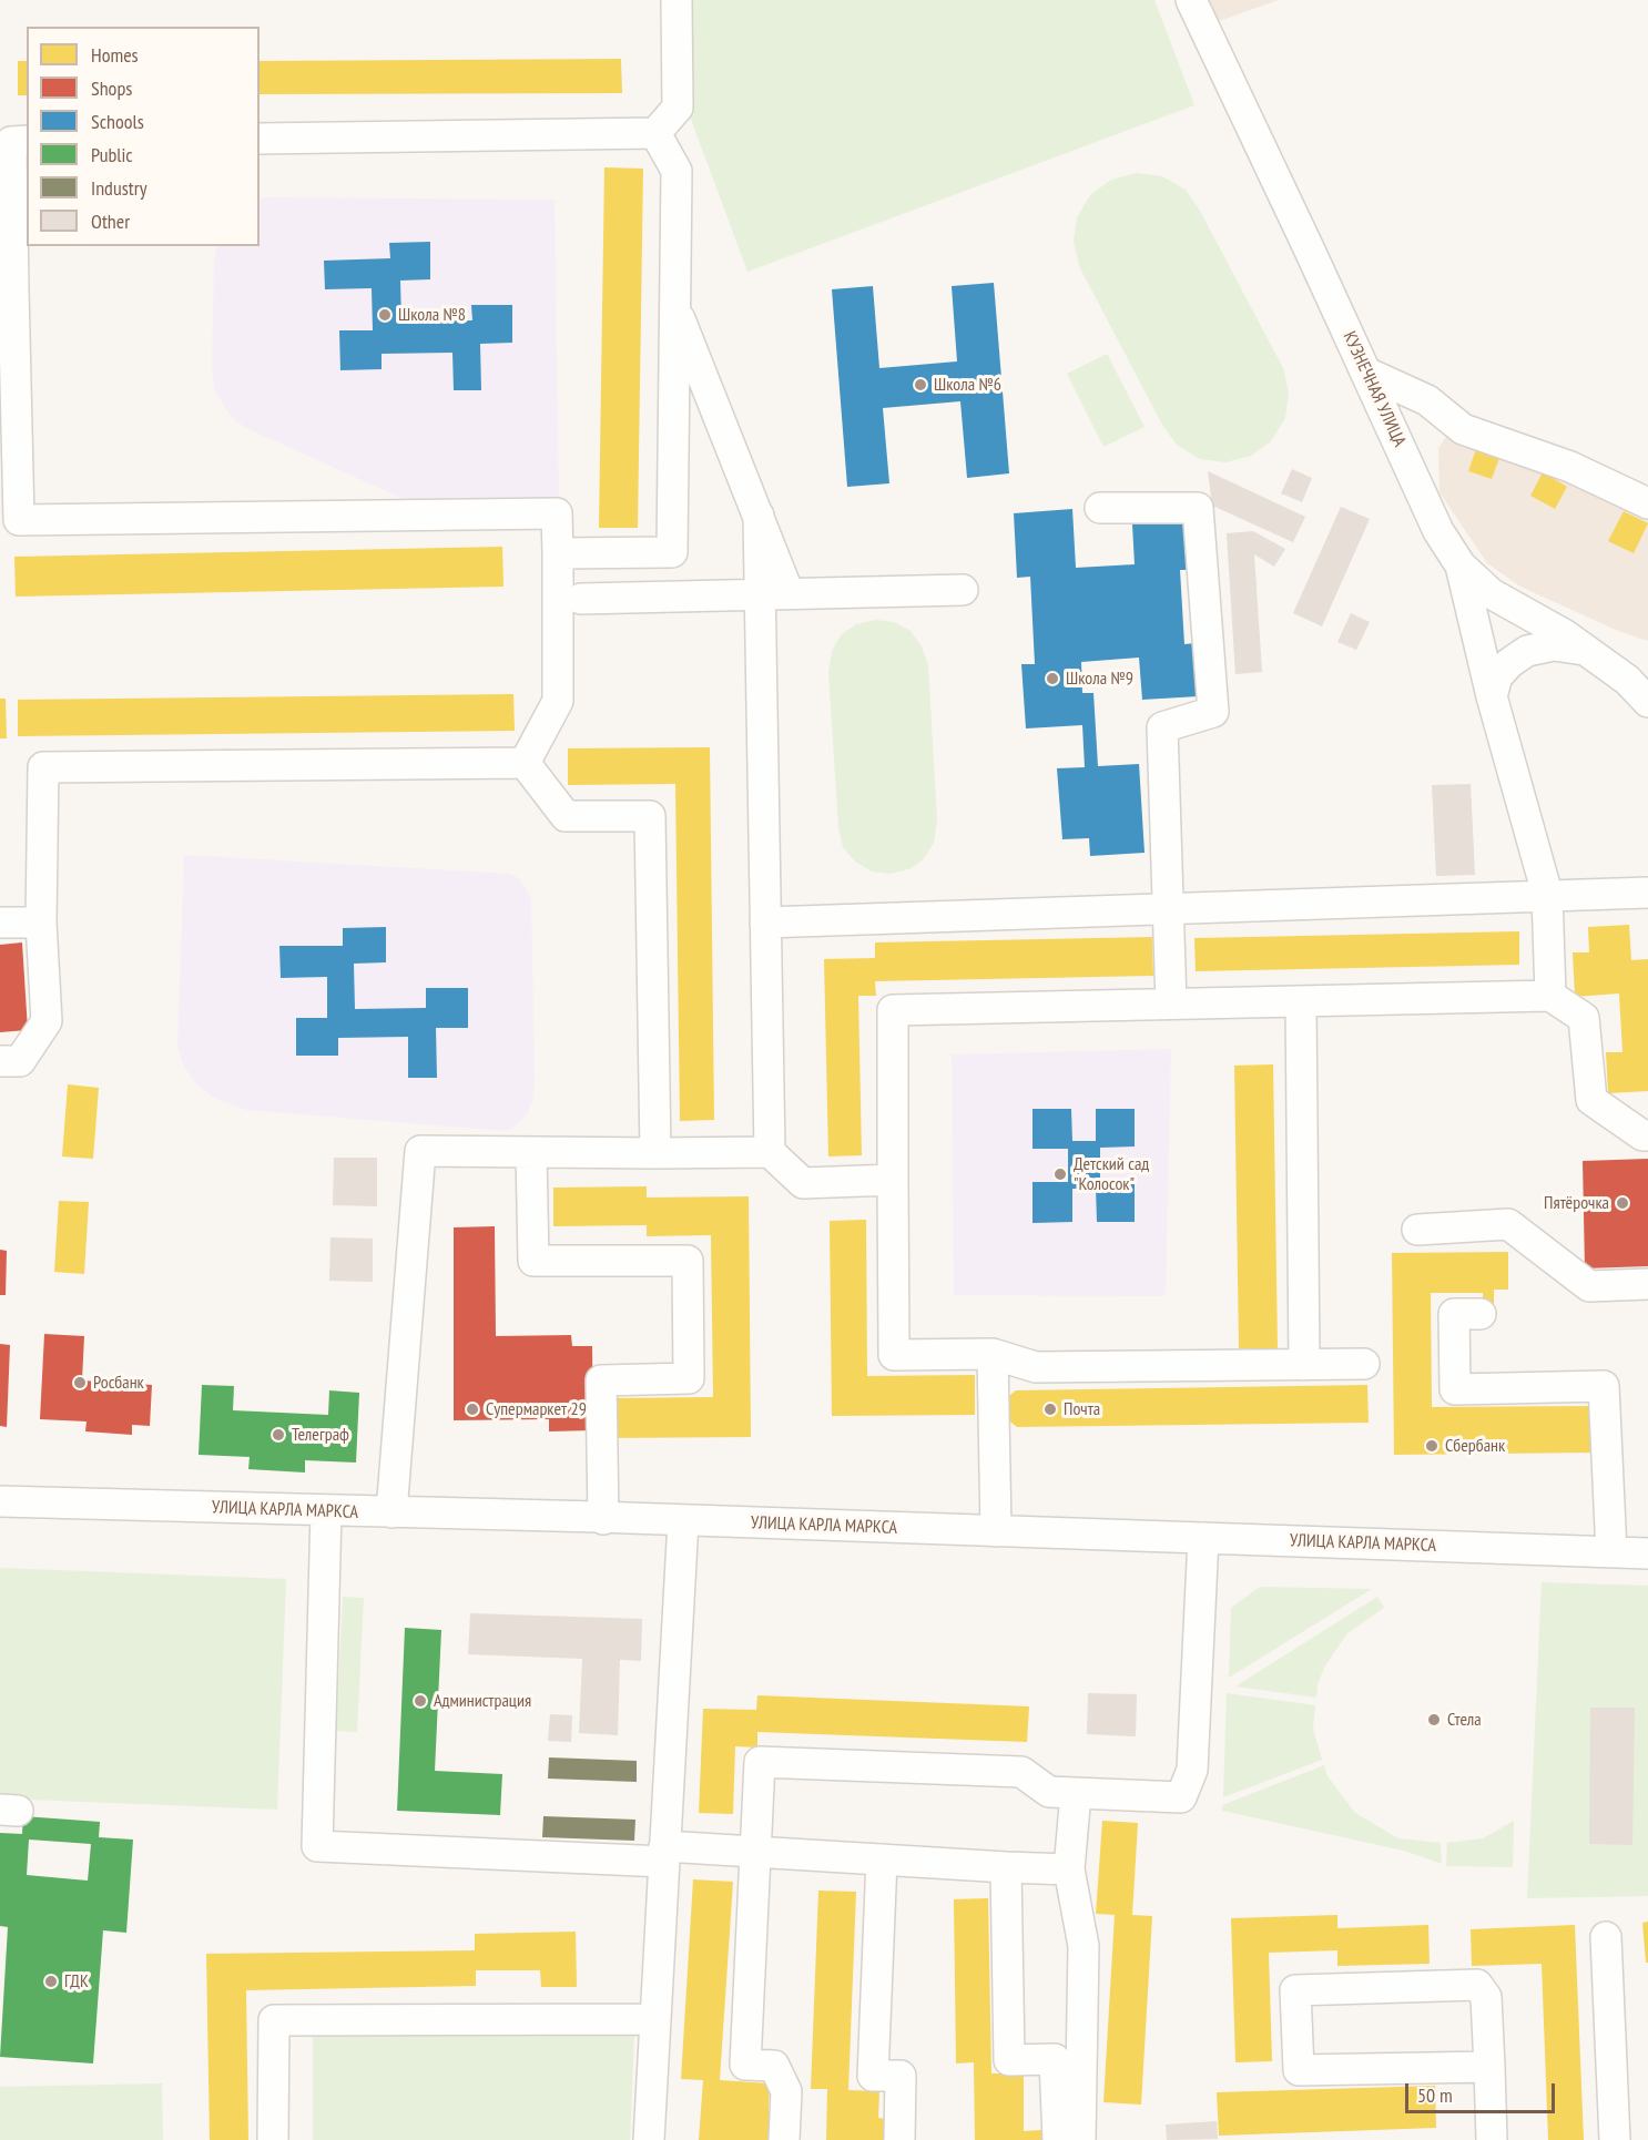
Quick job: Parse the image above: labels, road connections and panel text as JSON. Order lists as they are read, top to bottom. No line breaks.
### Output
{"streets":{"street":["КУЗНЕЧНАЯ УЛИЦА","УЛИЦА КАРЛА МАРКСА"]},"places":["Школа №8","Школа №6","Школа №9","Детский сад \"Колосок\"","Пятёрочка","Росбанк","Супермаркет 29","Почта","Телеграф","Сбербанк","Администрация","Стела","ГДК"],"legend":["Homes","Shops","Schools","Public","Industry","Other"],"scale_bar":"50 m"}
